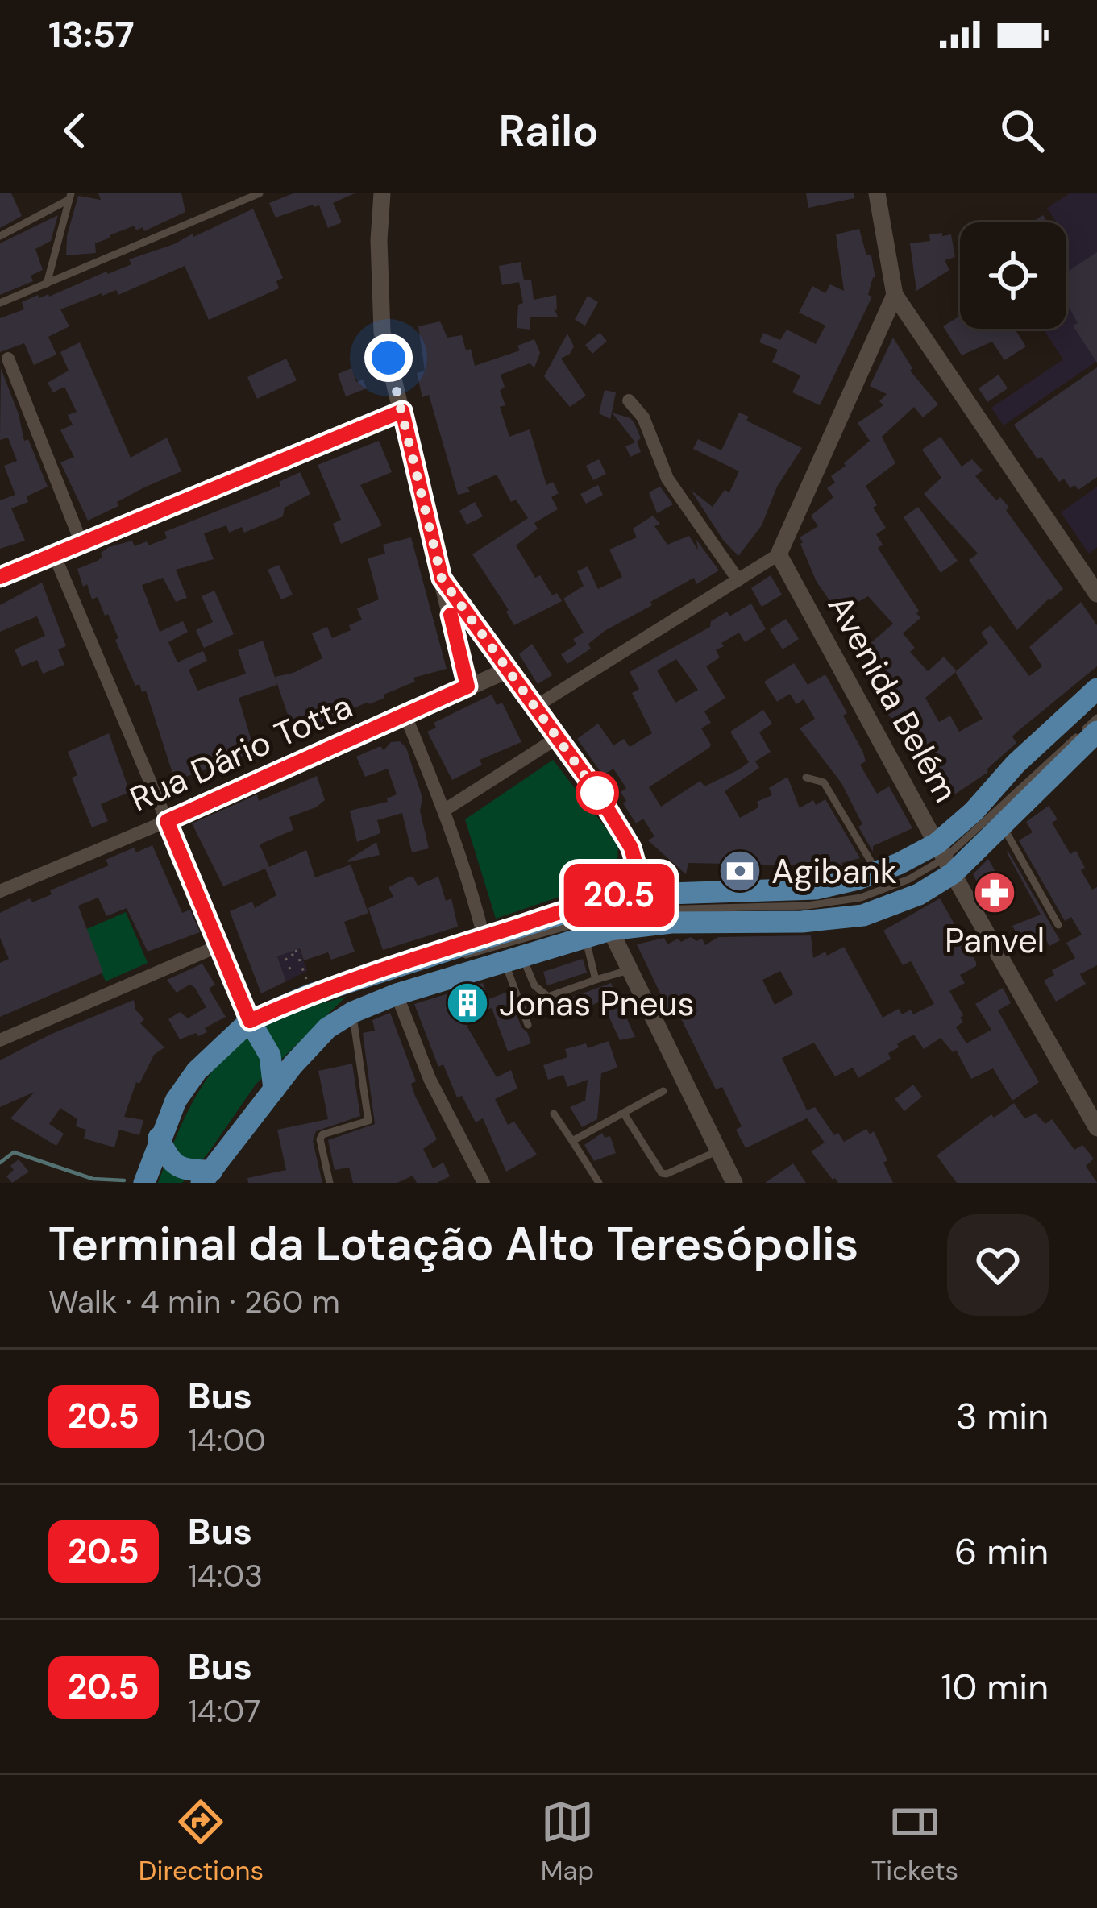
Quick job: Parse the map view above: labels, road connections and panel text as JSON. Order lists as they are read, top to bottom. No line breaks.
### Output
{"streets":{"street":["Avenida Belém","Rua Dário Totta"]},"places":{"bank":["Agibank"],"pharmacy":["Panvel"],"building":["Jonas Pneus"]},"lines":["bus line 20.5"],"page":{"status":"13:57","header":"Railo","on_map":"20.5","heading":["Terminal da Lotação Alto Teresópolis","Walk · 4 min · 260 m"],"list":[{"mark":"20.5","name":"Bus","note":"14:00","value":"3 min"},{"mark":"20.5","name":"Bus","note":"14:03","value":"6 min"},{"mark":"20.5","name":"Bus","note":"14:07","value":"10 min"}],"tabs":["Directions","Map","Tickets"]}}
